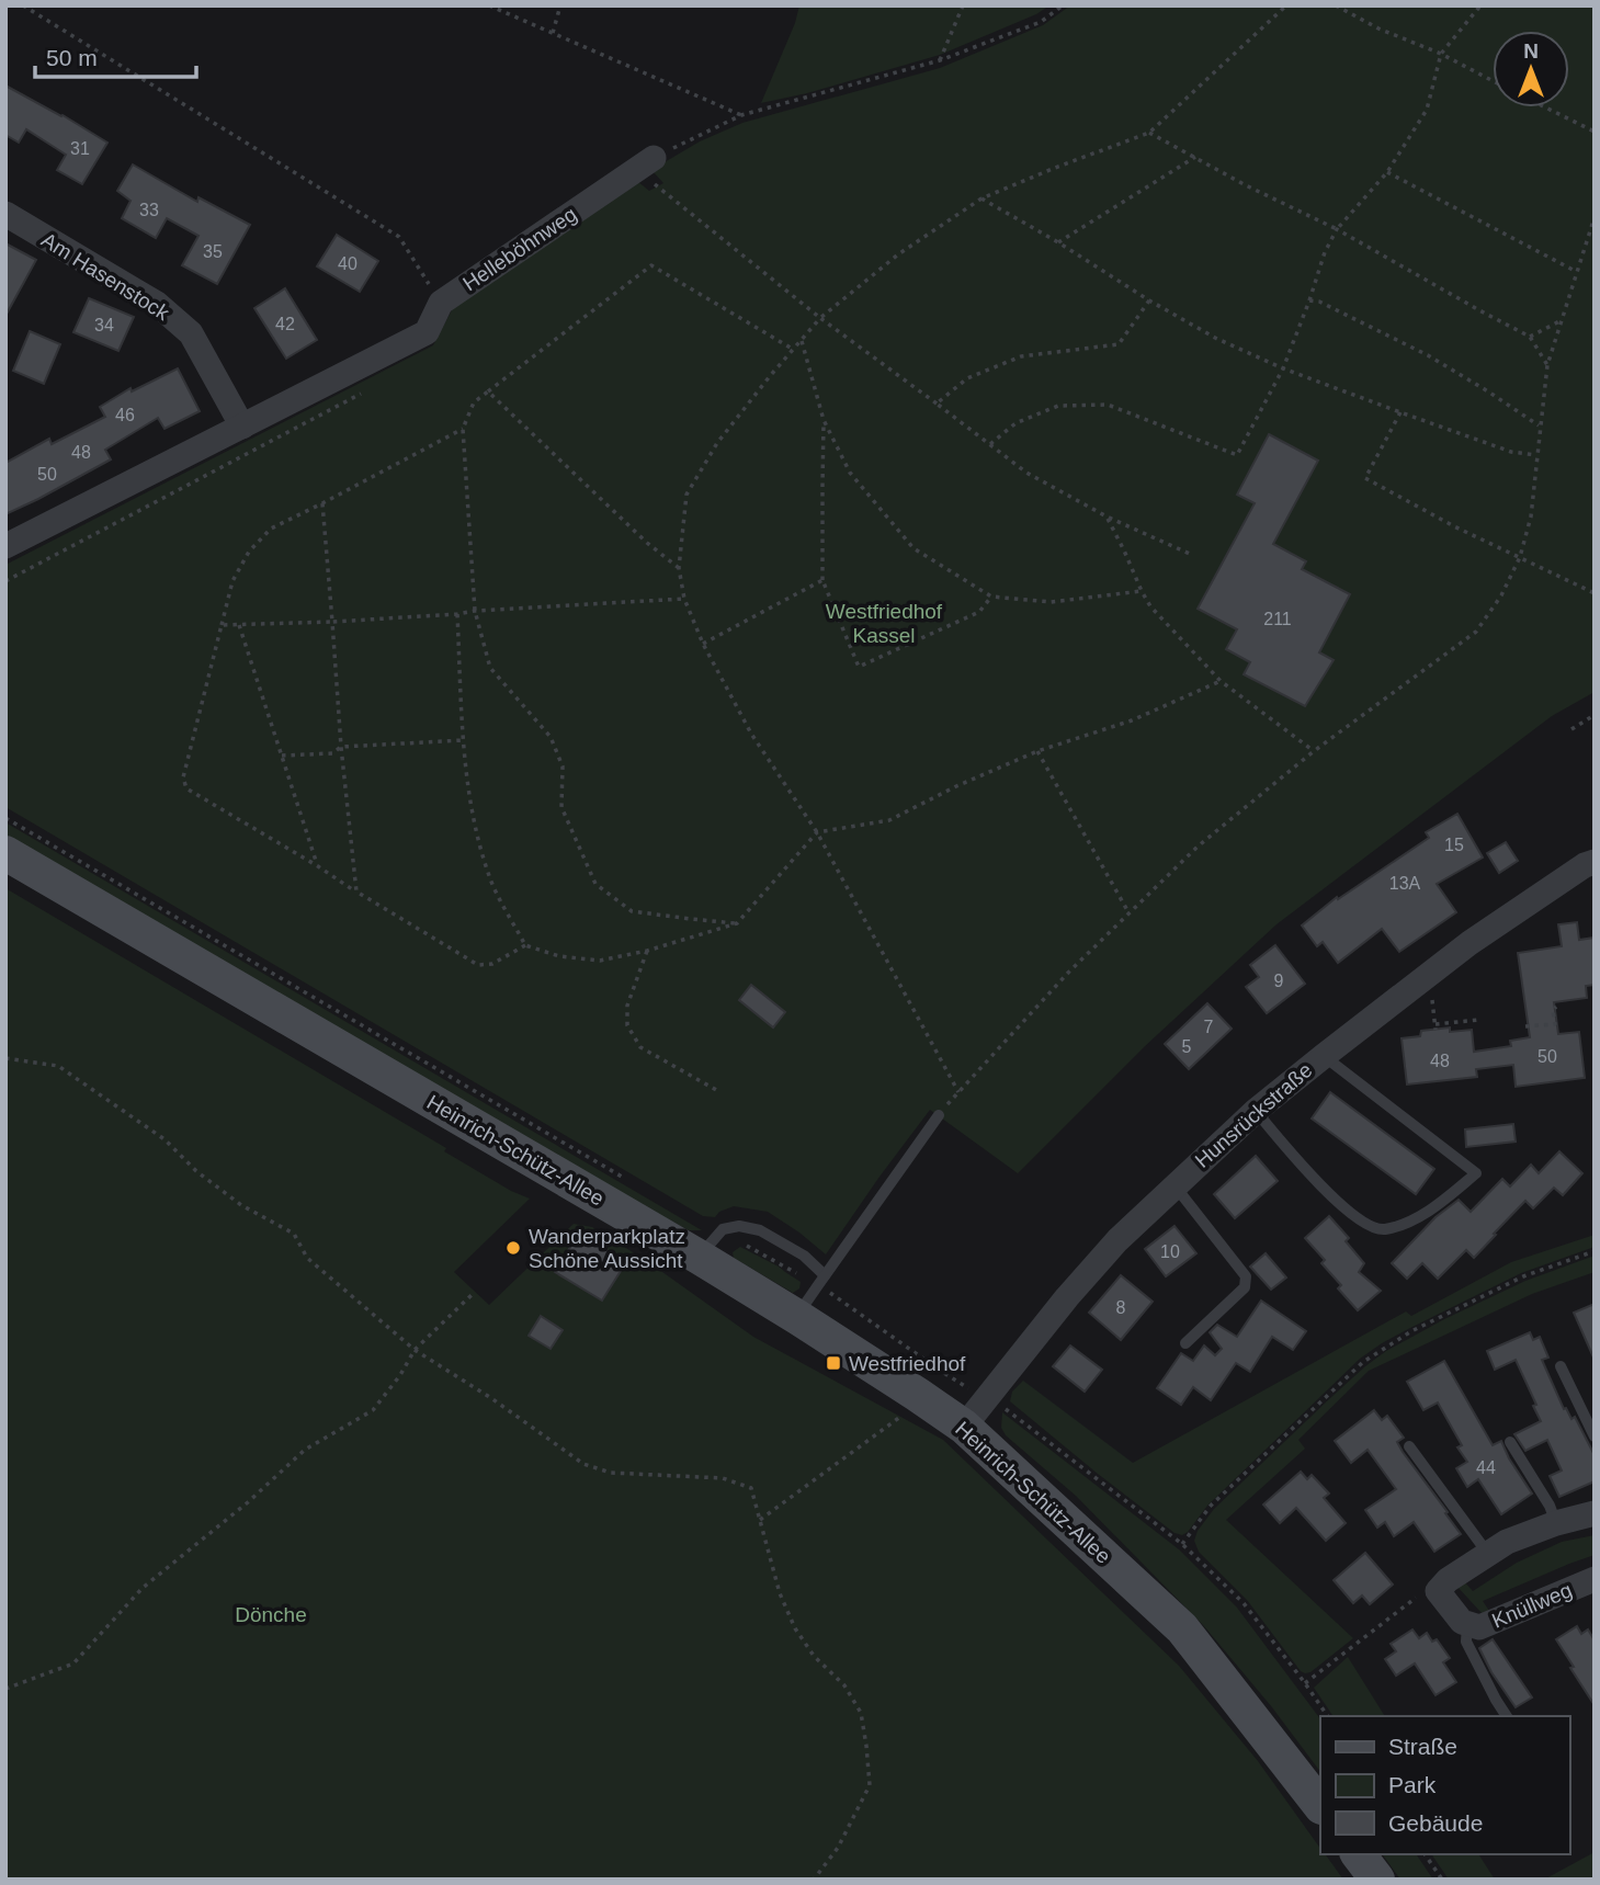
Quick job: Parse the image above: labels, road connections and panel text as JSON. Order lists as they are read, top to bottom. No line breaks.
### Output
{"streets":{"main road":["Heinrich-Schütz-Allee"],"street":["Helleböhnweg","Am Hasenstock","Hunsrückstraße","Knüllweg"]},"crossings":[["Helleböhnweg","Am Hasenstock"],["Hunsrückstraße","Heinrich-Schütz-Allee"]],"parks":["Westfriedhof Kassel","Dönche"],"places":{"other":["Wanderparkplatz Schöne Aussicht"],"transit":["Westfriedhof"]},"house_numbers":["31","33","35","40","42","34","46","48","50","211","15","13A","9","7","5","50","48","10","8","44"],"legend":["Straße","Park","Gebäude"],"scale_bar":"50 m","north":"top"}
